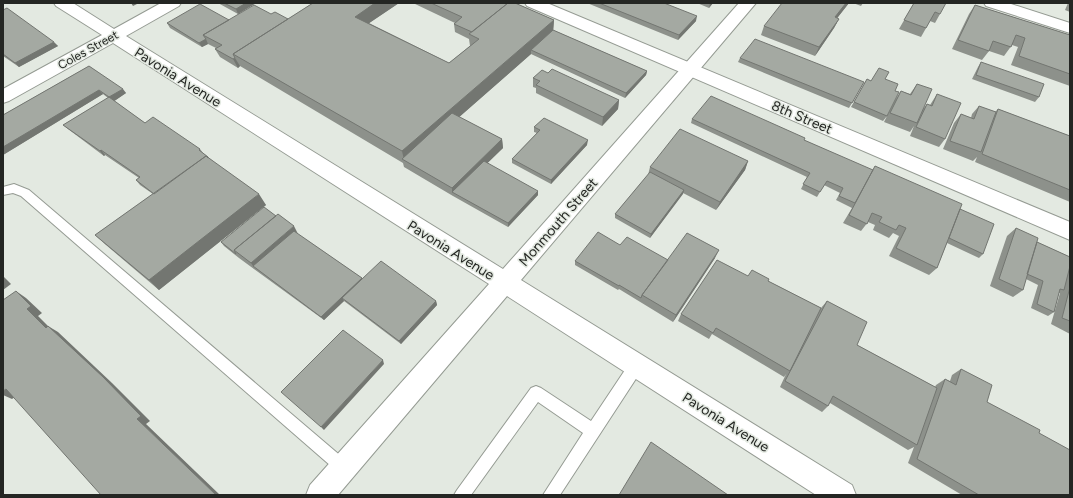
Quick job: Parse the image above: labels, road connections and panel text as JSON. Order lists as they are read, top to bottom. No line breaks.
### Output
{"streets":{"street":["Coles Street","Pavonia Avenue","8th Street","Monmouth Street"]},"crossings":[["Coles Street","Pavonia Avenue"],["Pavonia Avenue","Monmouth Street"],["8th Street","Monmouth Street"]]}
